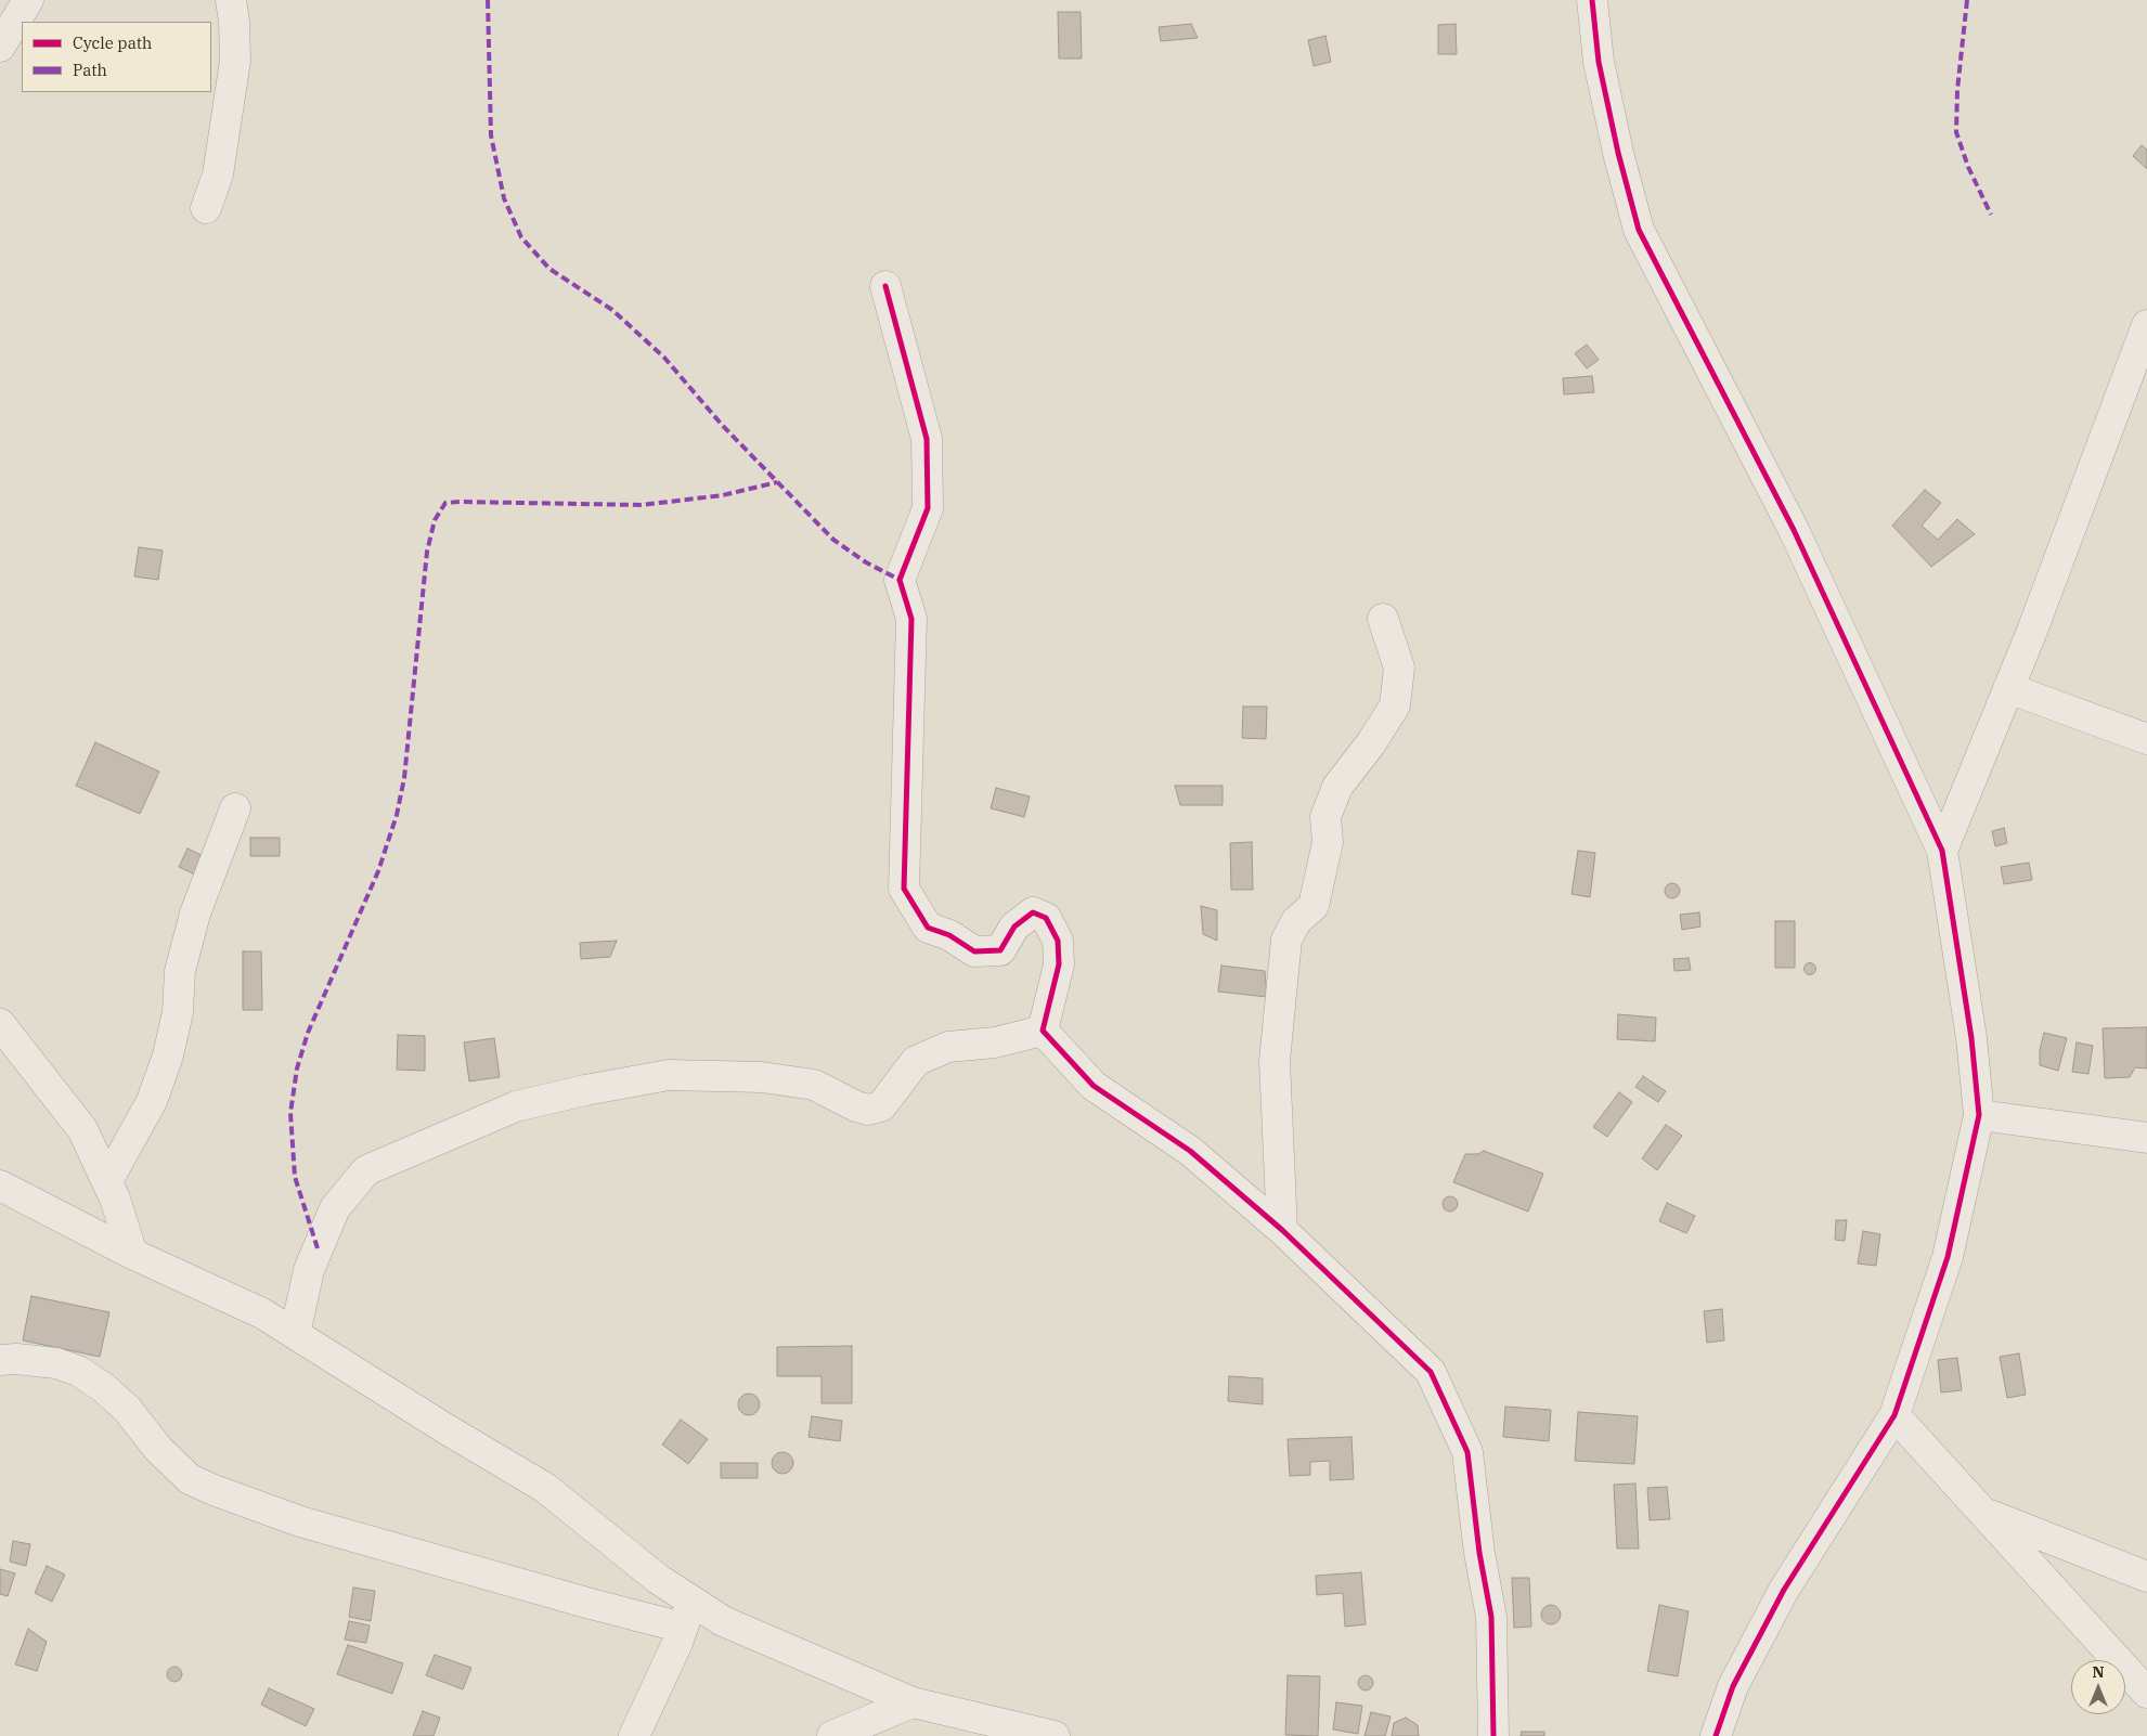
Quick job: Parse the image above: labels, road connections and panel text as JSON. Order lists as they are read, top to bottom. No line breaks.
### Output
{"legend":["Cycle path","Path"],"north":"top"}
